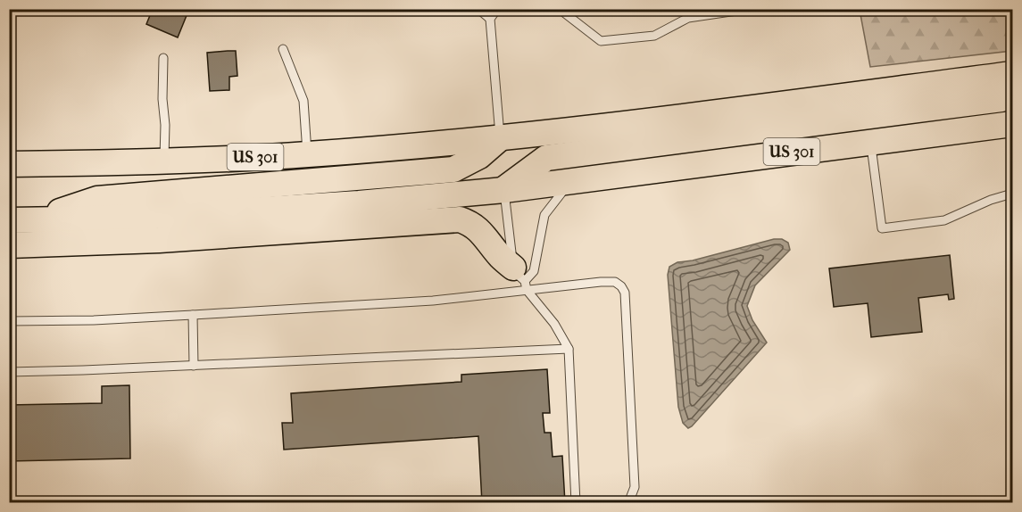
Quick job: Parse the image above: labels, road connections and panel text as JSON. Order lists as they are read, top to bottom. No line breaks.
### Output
{"streets":{"main road":["US 301"]}}
